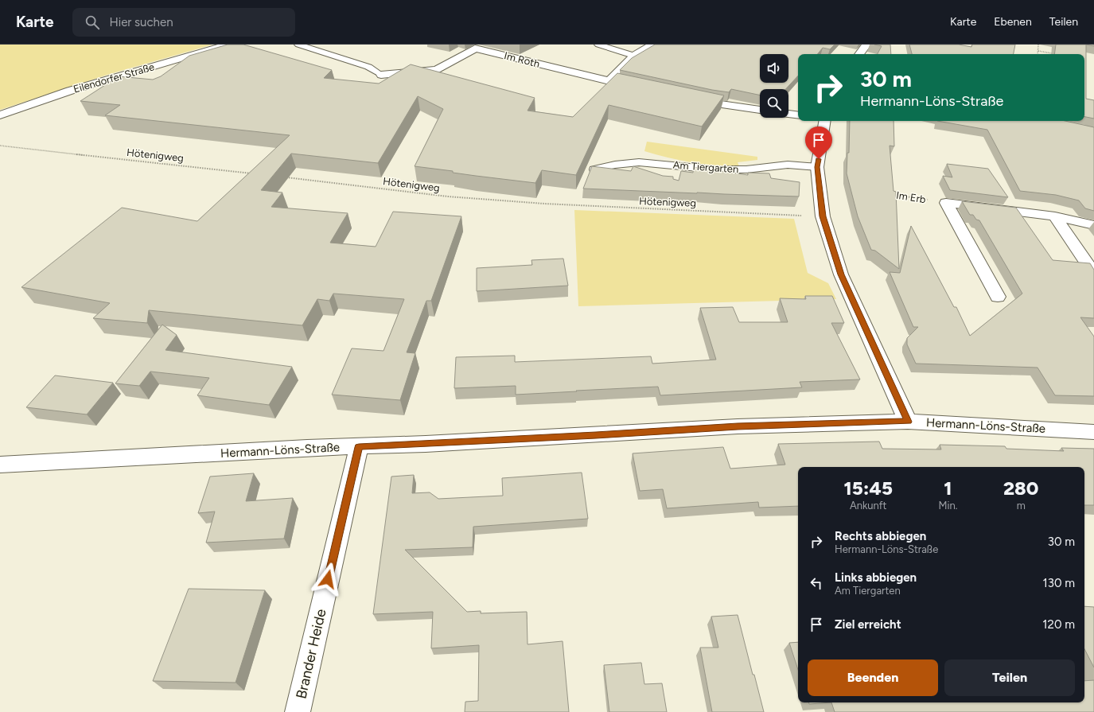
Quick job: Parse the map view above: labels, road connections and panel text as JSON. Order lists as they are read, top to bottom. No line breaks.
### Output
{"streets":{"street":["Im Roth","Eilendorfer Straße","Hermann-Löns-Straße","Brander Heide"],"lane":["Am Tiergarten"],"path":["Hötenigweg","Im Erb"]},"crossings":[["Hermann-Löns-Straße","Brander Heide"]],"page":{"header":"Karte","search":"Hier suchen","nav":["Karte","Ebenen","Teilen"],"turn":["30 m","Hermann-Löns-Straße"],"eta":["15:45","Ankunft","1","Min.","280","m"],"list":[{"name":"Rechts abbiegen","note":"Hermann-Löns-Straße","value":"30 m"},{"name":"Links abbiegen","note":"Am Tiergarten","value":"130 m"},{"name":"Ziel erreicht","value":"120 m"}],"buttons":["Beenden","Teilen"]}}
